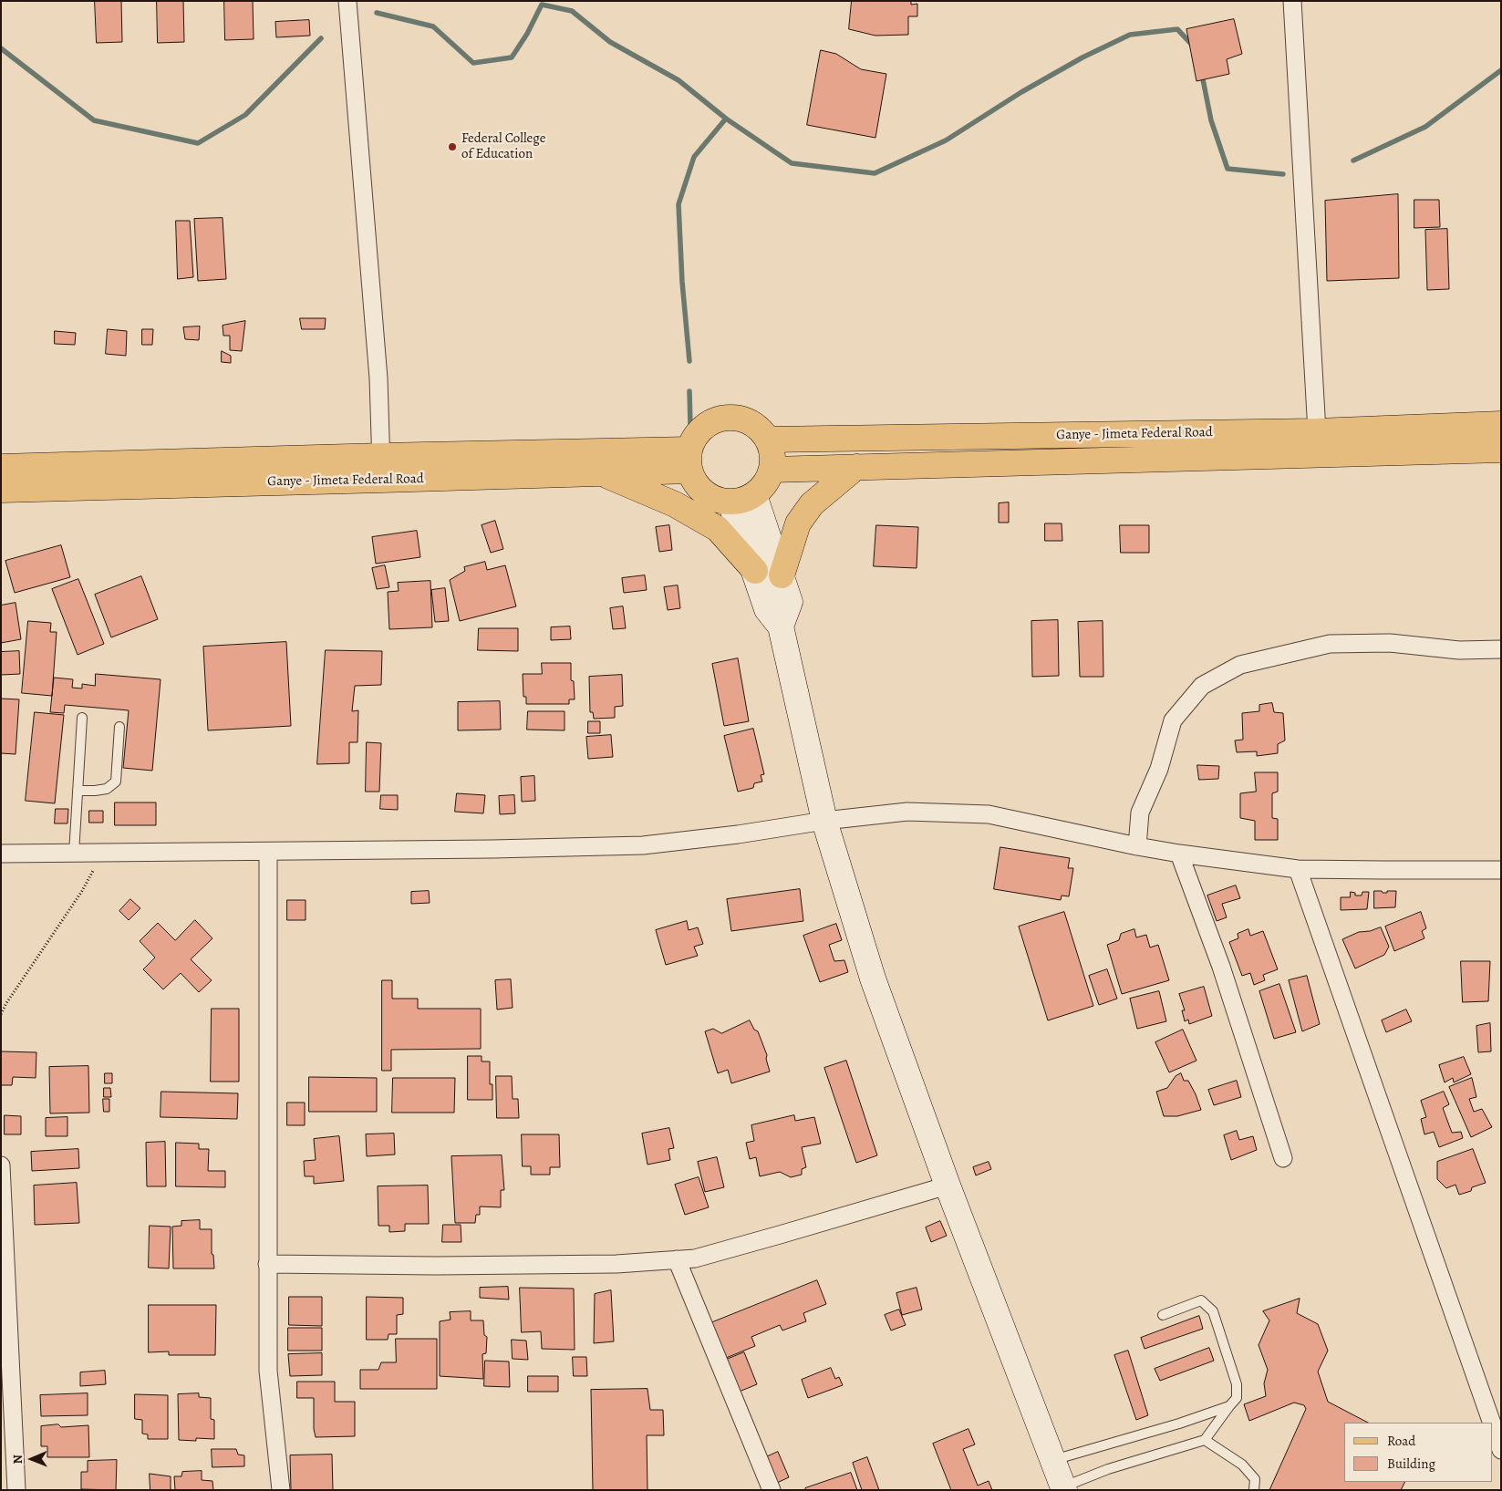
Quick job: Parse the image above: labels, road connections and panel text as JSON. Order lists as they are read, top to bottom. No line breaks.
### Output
{"streets":{"main road":["Ganye - Jimeta Federal Road"]},"places":["Federal College of Education"],"legend":["Road","Building"],"north":"left"}
